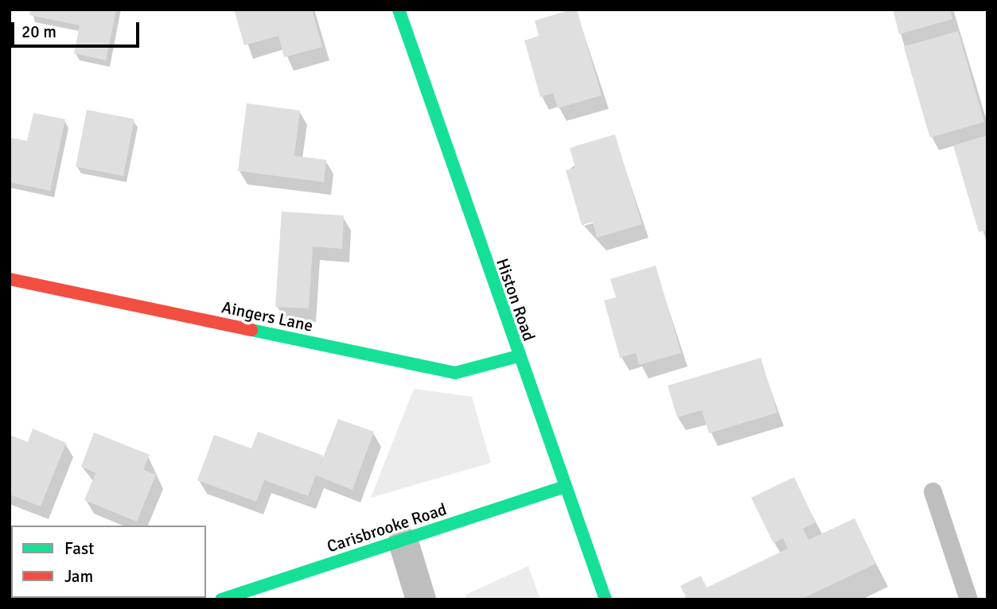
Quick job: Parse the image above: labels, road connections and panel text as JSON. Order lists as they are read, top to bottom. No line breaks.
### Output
{"streets":{"street":["Histon Road","Aingers Lane","Carisbrooke Road"]},"crossings":[["Histon Road","Aingers Lane"],["Histon Road","Carisbrooke Road"]],"legend":["Fast","Jam"],"scale_bar":"20 m"}
